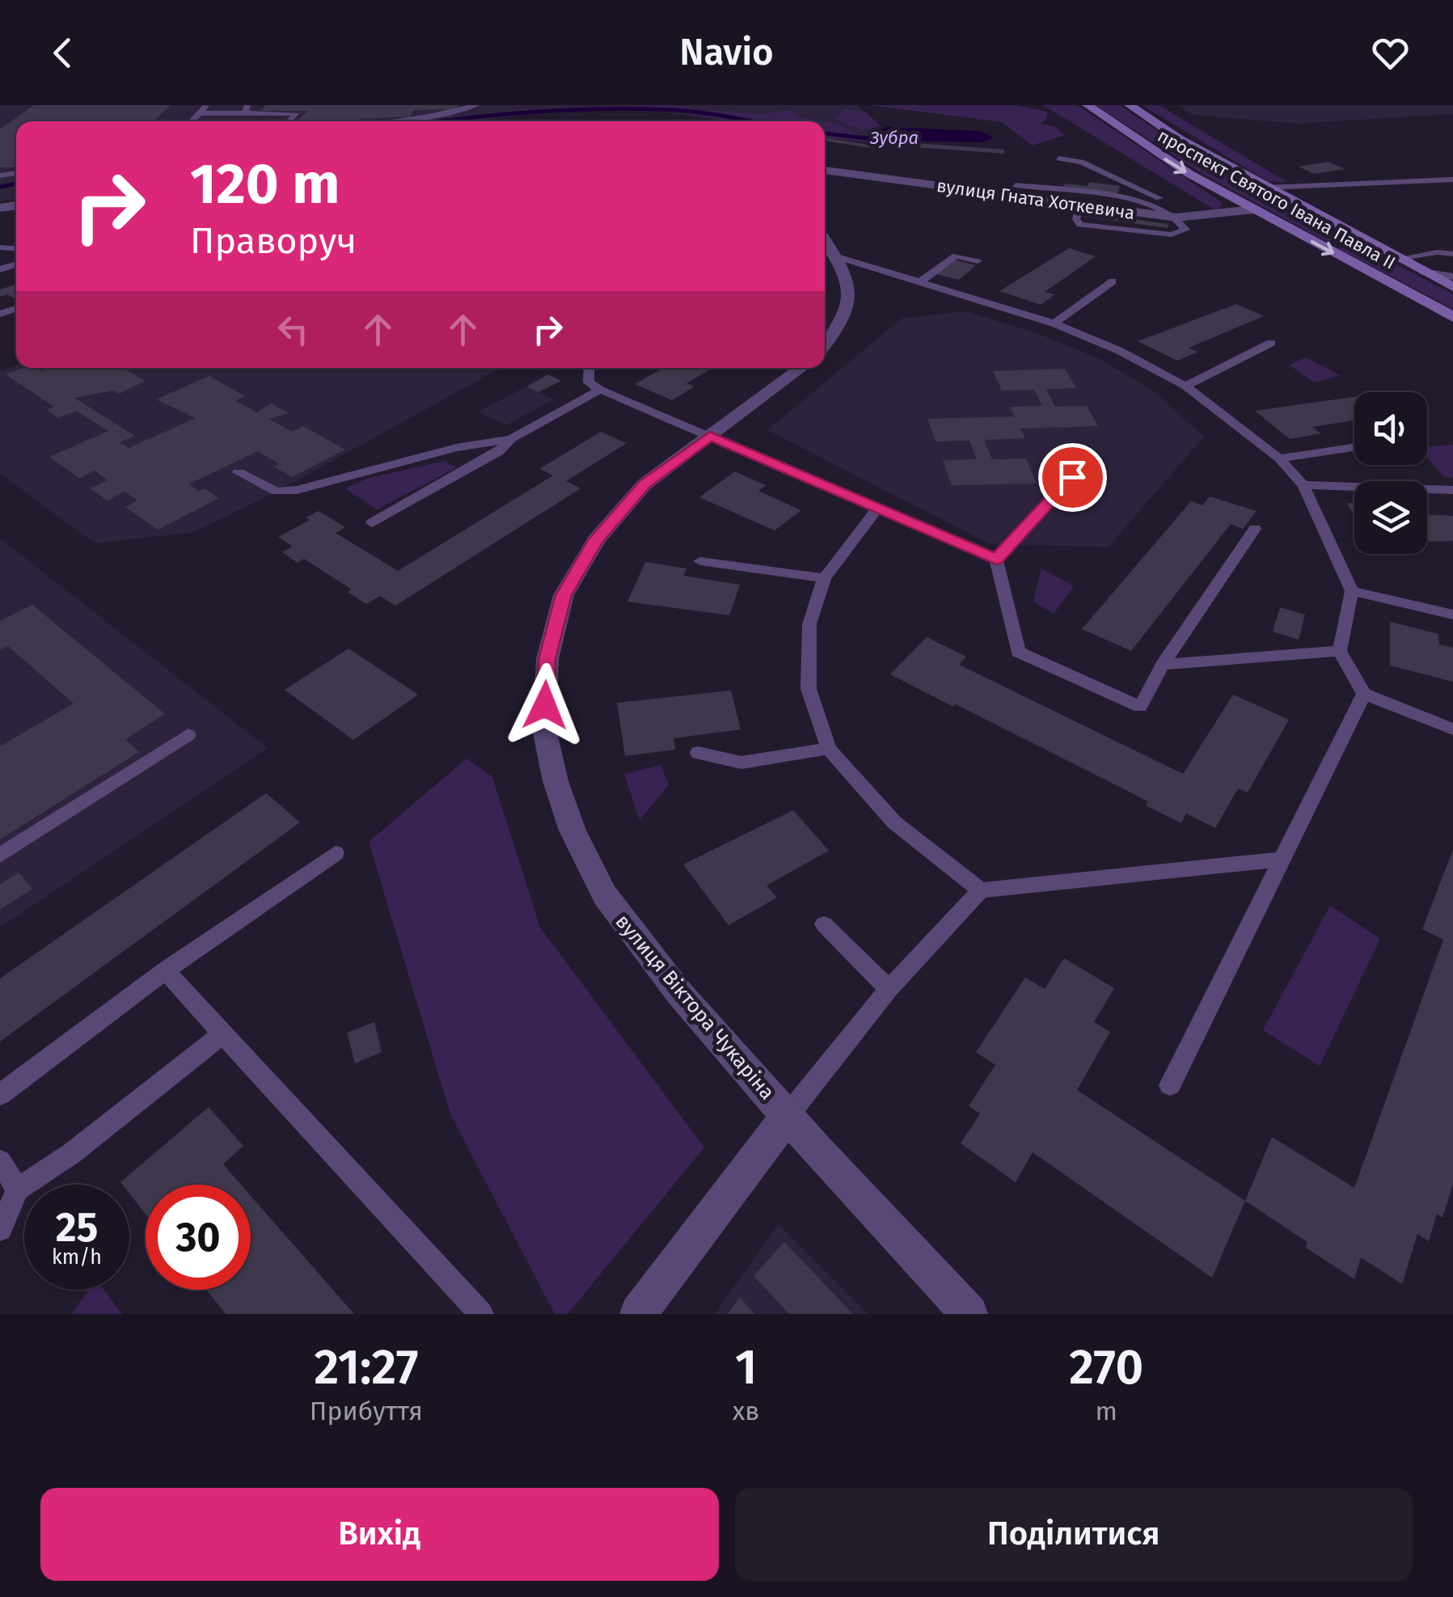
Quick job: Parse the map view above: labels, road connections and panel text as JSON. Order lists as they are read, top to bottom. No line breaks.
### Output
{"streets":{"main road":["проспект Святого Івана Павла II"],"street":["вулиця Гната Хоткевича","вулиця Віктора Чукаріна"]},"crossings":[["вулиця Гната Хоткевича","проспект Святого Івана Павла II"]],"water":["Зубра"],"page":{"header":"Navio","turn":["120 m","Праворуч"],"speed":"25 km/h","limit":"30","eta":["21:27","Прибуття","1","хв","270","m"],"buttons":["Вихід","Поділитися"]}}
